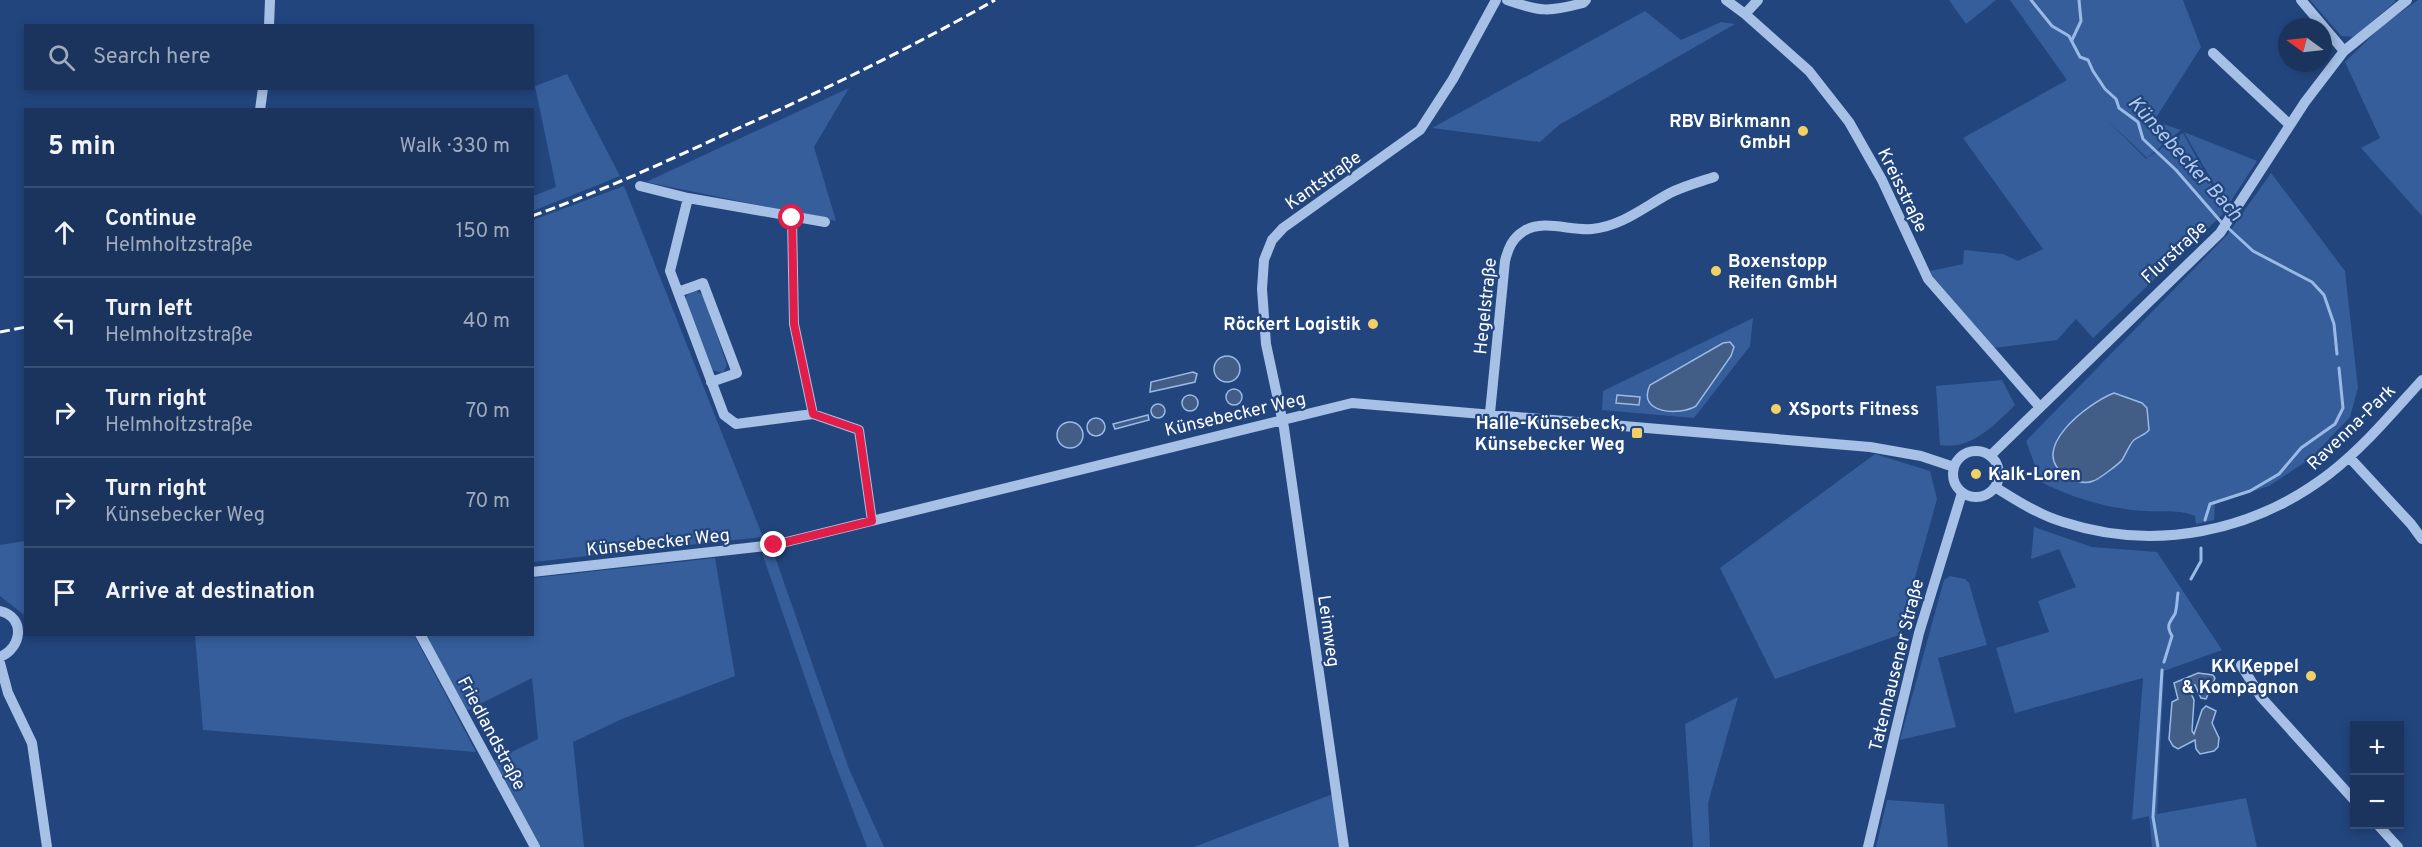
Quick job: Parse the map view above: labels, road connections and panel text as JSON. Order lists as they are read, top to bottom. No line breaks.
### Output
{"streets":{"street":["Kantstraße","Kreisstraße","Flurstraße","Hegelstraße","Künsebecker Weg","Ravenna-Park","Leimweg","Tatenhausener Straße","Friedlandstraße"]},"crossings":[["Kantstraße","Künsebecker Weg"],["Kantstraße","Leimweg"],["Kreisstraße","Flurstraße"],["Hegelstraße","Künsebecker Weg"],["Künsebecker Weg","Ravenna-Park"],["Künsebecker Weg","Leimweg"],["Künsebecker Weg","Tatenhausener Straße"],["Ravenna-Park","Tatenhausener Straße"]],"water":["Künsebecker Bach"],"places":{"other":["RBV Birkmann GmbH","Boxenstopp Reifen GmbH","Röckert Logistik","XSports Fitness","Kalk-Loren","KK Keppel & Kompagnon"],"transit":["Halle-Künsebeck, Künsebecker Weg"]},"north":"left","page":{"search":"Search here","heading":["5 min","Walk · 330 m"],"list":[["Continue","Helmholtzstraße","150 m"],["Turn left","Helmholtzstraße","40 m"],["Turn right","Helmholtzstraße","70 m"],["Turn right","Künsebecker Weg","70 m"],"Arrive at destination"],"map_buttons":["+","−"]}}
